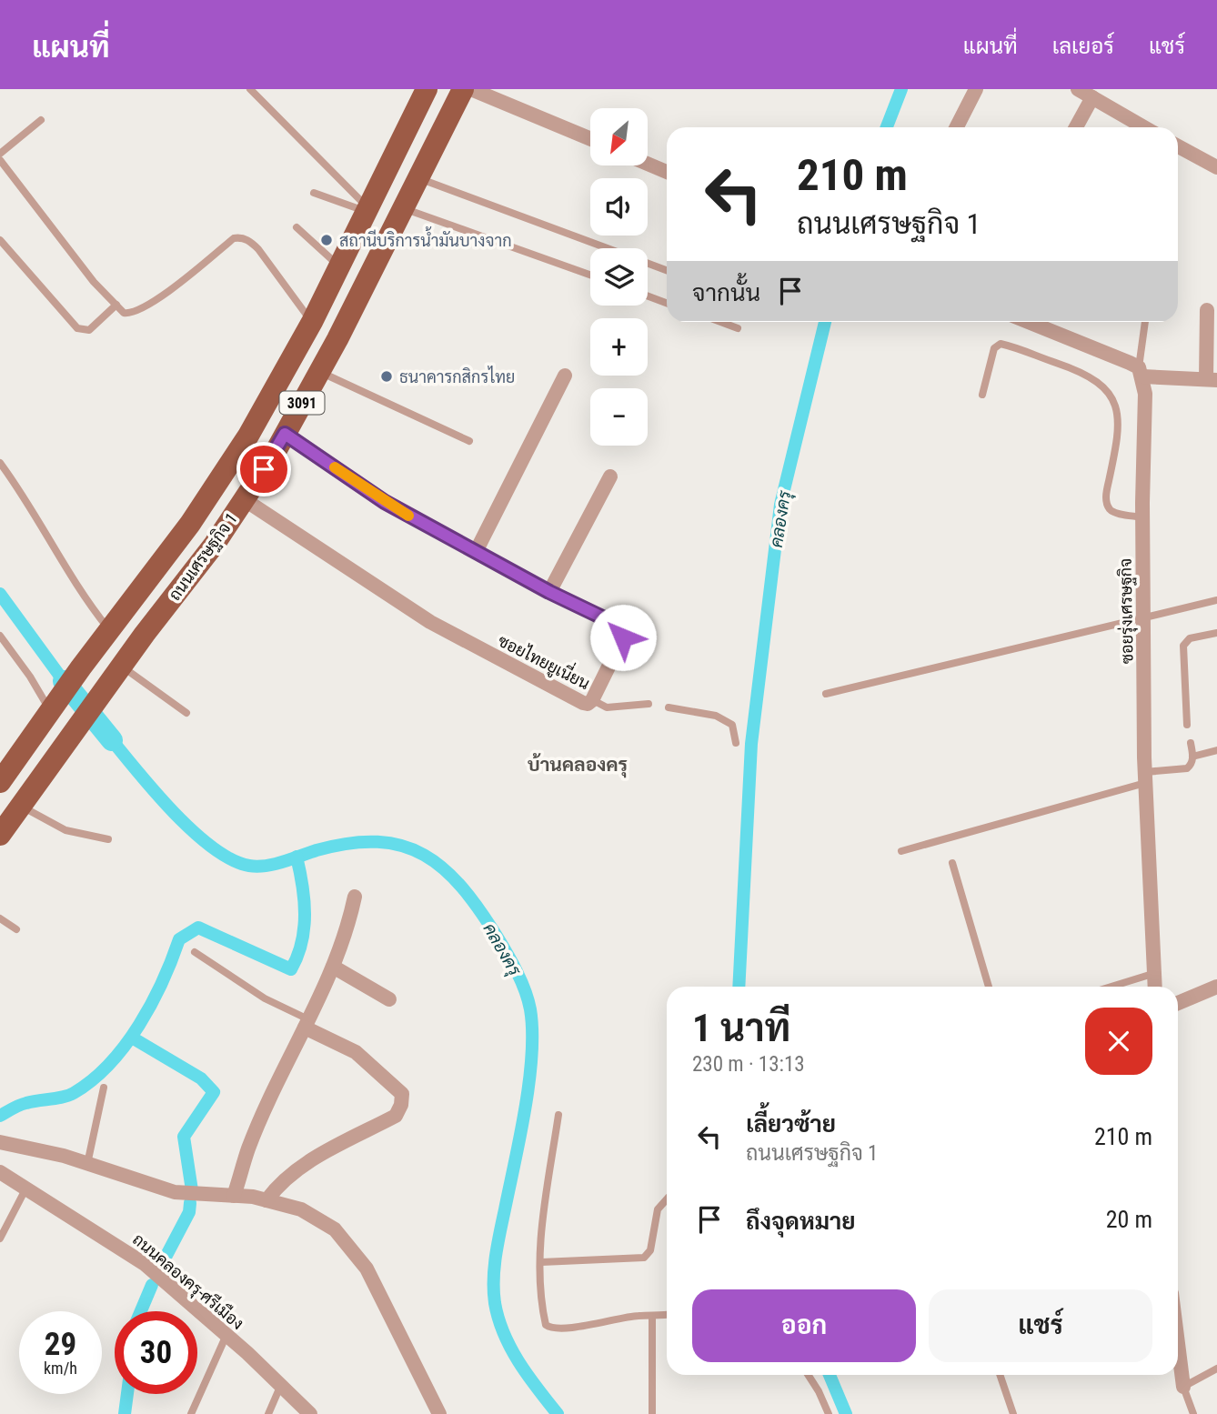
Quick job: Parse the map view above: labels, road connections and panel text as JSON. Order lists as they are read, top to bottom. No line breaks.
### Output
{"streets":{"main road":["3091","ถนนเศรษฐกิจ 1"],"street":["ซอยรุ่งเศรษฐกิจ","ซอยไทยยูเนี่ยน","ถนนคลองครุ-ศรีเมือง"]},"crossings":[["ถนนเศรษฐกิจ 1","ซอยไทยยูเนี่ยน"]],"districts":["บ้านคลองครุ"],"water":["คลองครุ"],"places":["สถานีบริการน้ำมันบางจาก","ธนาคารกสิกรไทย"],"north":"bottom left","page":{"header":"แผนที่","nav":["แผนที่","เลเยอร์","แชร์"],"map_buttons":["+","−"],"turn":["210 m","ถนนเศรษฐกิจ 1"],"then":"จากนั้น","heading":["1 นาที","230 m · 13:13"],"list":[{"name":"เลี้ยวซ้าย","note":"ถนนเศรษฐกิจ 1","value":"210 m"},{"name":"ถึงจุดหมาย","value":"20 m"}],"buttons":["ออก","แชร์"],"speed":"29 km/h","limit":"30"}}
